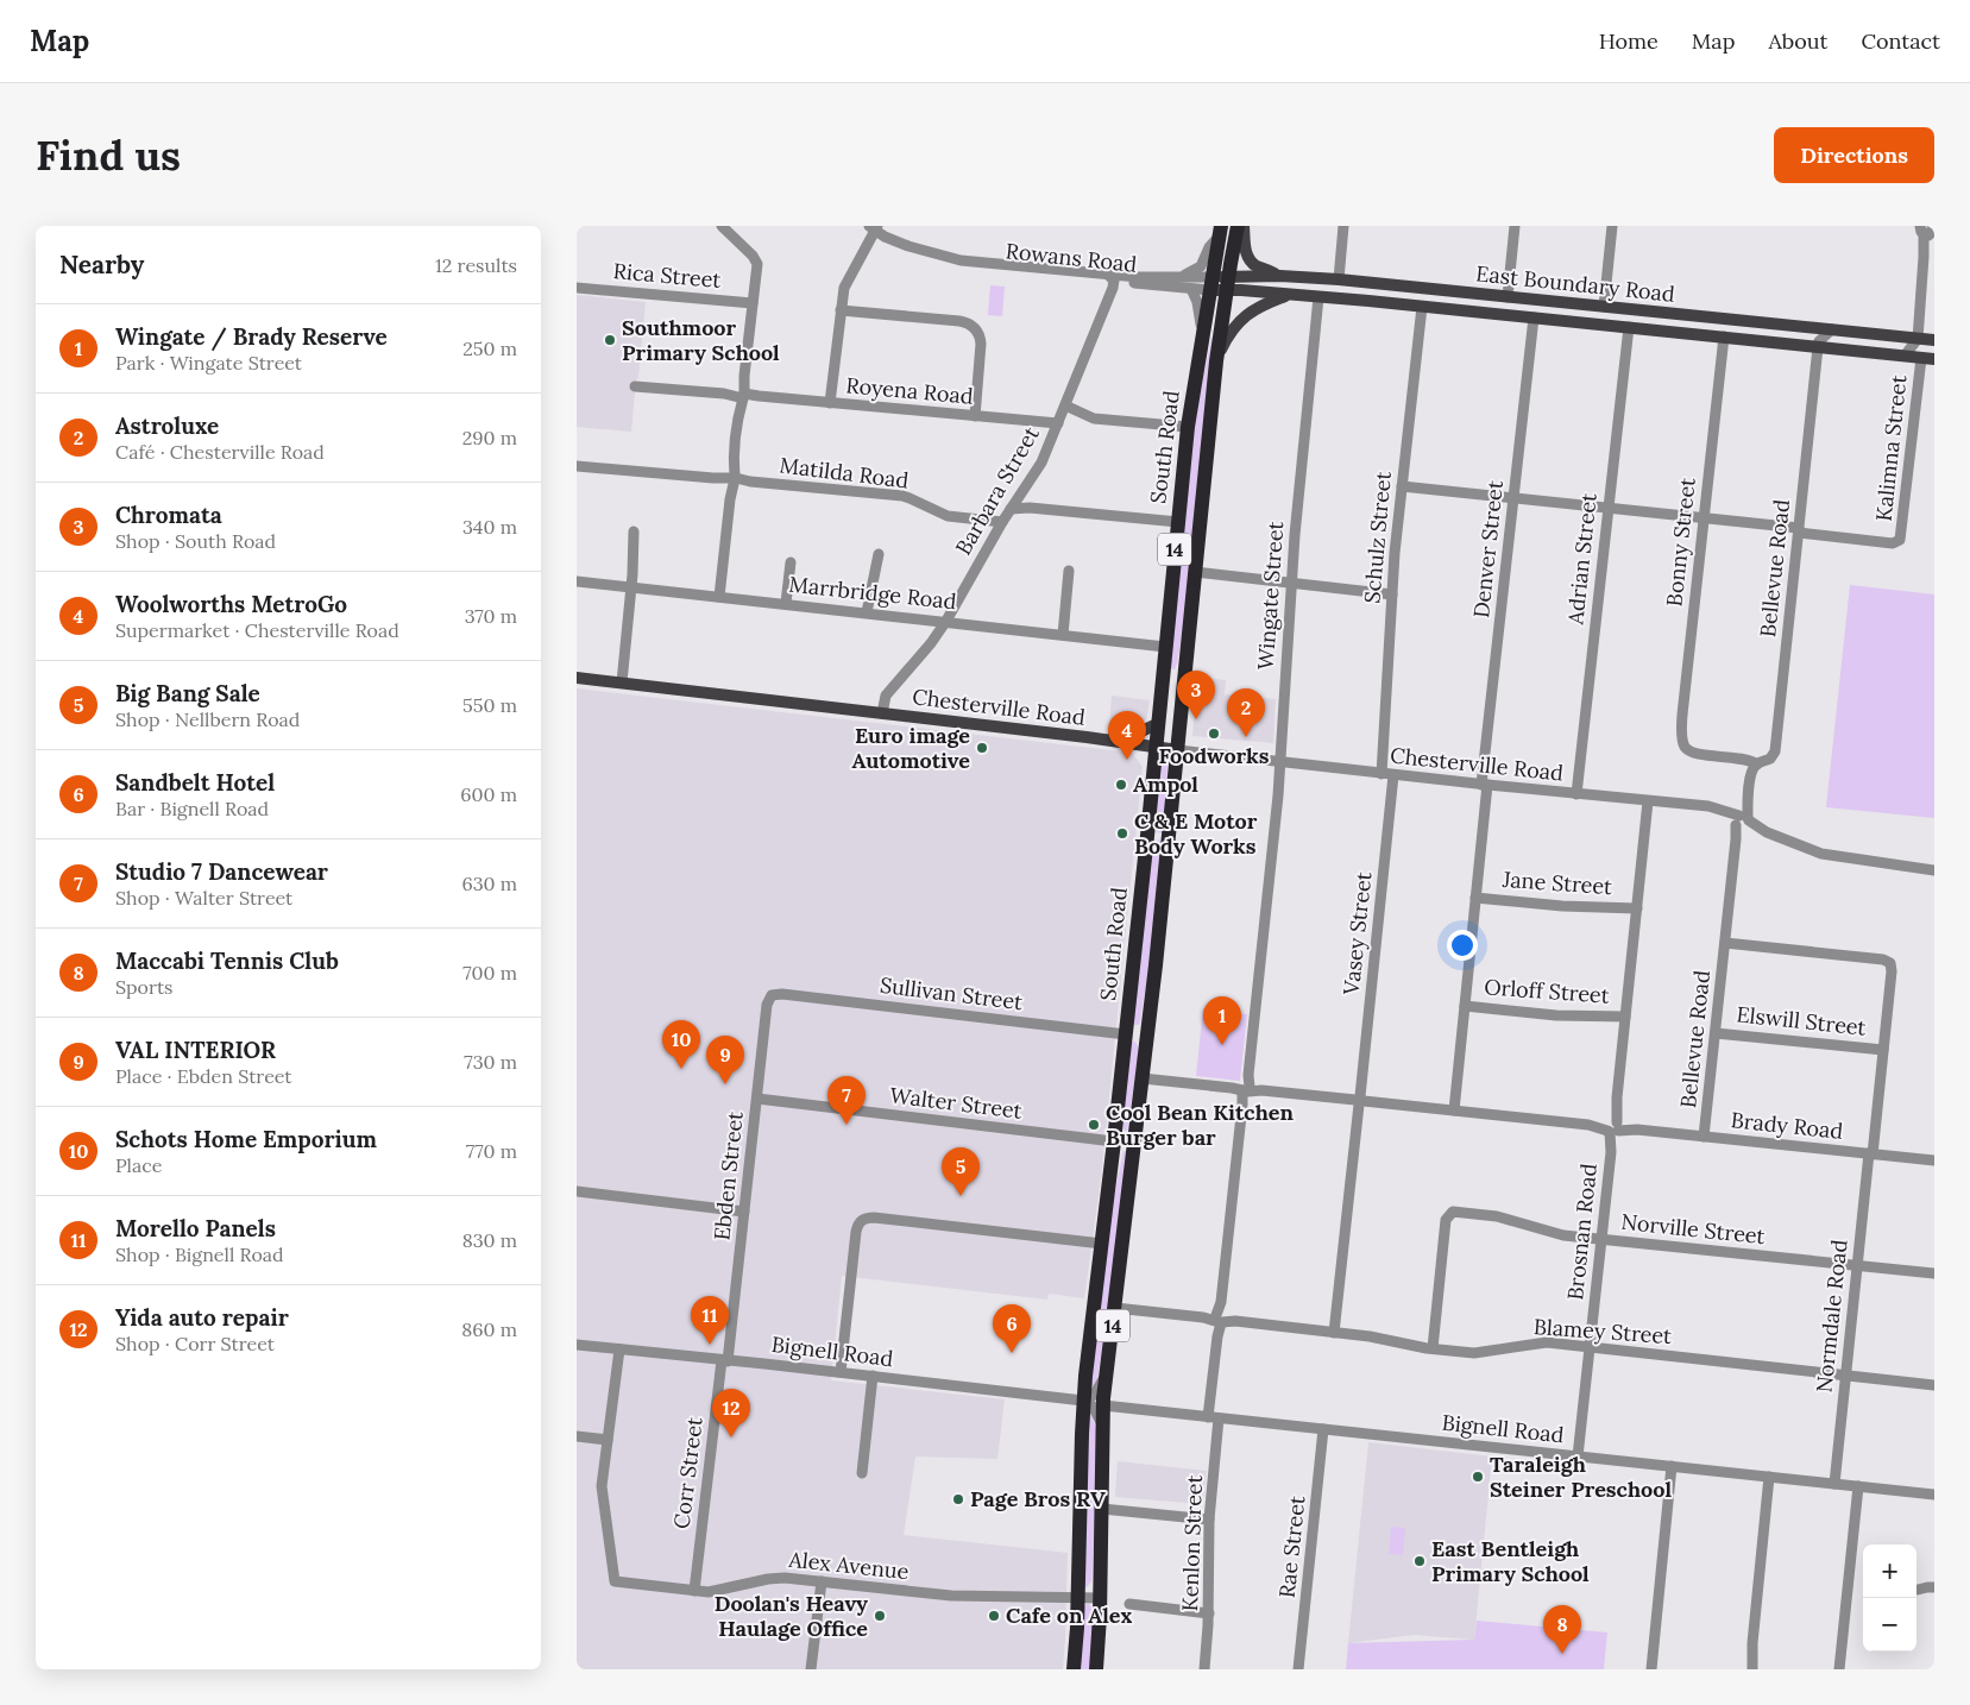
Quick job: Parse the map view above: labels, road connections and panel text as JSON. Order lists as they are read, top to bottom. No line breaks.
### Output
{"streets":{"highway":["South Road","14"],"main road":["Rowans Road","East Boundary Road","Chesterville Road"],"street":["Rica Street","Royena Road","Kalimna Street","Matilda Road","Barbara Street","Schulz Street","Bonny Street","Denver Street","Adrian Street","Bellevue Road","Marrbridge Road","Wingate Street","Jane Street","Vasey Street","Orloff Street","Sullivan Street","Elswill Street","Walter Street","Brady Road","Ebden Street","Norville Street","Brosnan Road","Normdale Road","Blamey Street","Bignell Road","Corr Street","Kenlon Street","Rae Street","Alex Avenue"]},"crossings":[["Rowans Road","East Boundary Road"],["Rowans Road","South Road"],["Rowans Road","Barbara Street"],["East Boundary Road","South Road"],["East Boundary Road","Kalimna Street"],["East Boundary Road","Schulz Street"],["East Boundary Road","Bonny Street"],["East Boundary Road","Denver Street"],["East Boundary Road","Adrian Street"],["East Boundary Road","Bellevue Road"],["East Boundary Road","Wingate Street"],["Royena Road","Barbara Street"],["South Road","Marrbridge Road"],["South Road","Chesterville Road"],["South Road","Sullivan Street"],["South Road","Walter Street"],["South Road","Brady Road"],["South Road","Blamey Street"],["South Road","Bignell Road"],["South Road","Alex Avenue"],["Kalimna Street","Bellevue Road"],["Matilda Road","Barbara Street"],["Barbara Street","Marrbridge Road"],["Barbara Street","Chesterville Road"],["Schulz Street","Chesterville Road"],["Bonny Street","Bellevue Road"],["Denver Street","Chesterville Road"],["Denver Street","Jane Street"],["Denver Street","Orloff Street"],["Denver Street","Brady Road"],["Adrian Street","Chesterville Road"],["Bellevue Road","Chesterville Road"],["Bellevue Road","Elswill Street"],["Bellevue Road","Brady Road"],["Bellevue Road","Normdale Road"],["Wingate Street","Chesterville Road"],["Wingate Street","Brady Road"],["Wingate Street","Blamey Street"],["Wingate Street","Bignell Road"],["Wingate Street","Kenlon Street"],["Chesterville Road","Vasey Street"],["Chesterville Road","Brosnan Road"],["Jane Street","Brosnan Road"],["Vasey Street","Brady Road"],["Vasey Street","Blamey Street"],["Orloff Street","Brosnan Road"],["Sullivan Street","Ebden Street"],["Elswill Street","Normdale Road"],["Walter Street","Ebden Street"],["Brady Road","Brosnan Road"],["Brady Road","Normdale Road"],["Ebden Street","Bignell Road"],["Ebden Street","Corr Street"],["Norville Street","Brosnan Road"],["Norville Street","Normdale Road"],["Norville Street","Blamey Street"],["Brosnan Road","Blamey Street"],["Brosnan Road","Bignell Road"],["Normdale Road","Blamey Street"],["Normdale Road","Bignell Road"],["Bignell Road","Corr Street"],["Bignell Road","Kenlon Street"],["Bignell Road","Rae Street"],["Bignell Road","Alex Avenue"],["Corr Street","Alex Avenue"]],"places":["Southmoor Primary School","Foodworks","Euro image Automotive","Ampol","C & E Motor Body Works","Cool Bean Kitchen Burger bar","Taraleigh Steiner Preschool","Page Bros RV","East Bentleigh Primary School","Doolan's Heavy Haulage Office","Cafe on Alex"],"page":{"header":"Map","nav":["Home","Map","About","Contact"],"buttons":"Directions","title":"Find us","heading":["Nearby","12 results"],"list":[{"mark":"1","name":"Wingate / Brady Reserve","note":"Park · Wingate Street","value":"250 m"},{"mark":"2","name":"Astroluxe","note":"Café · Chesterville Road","value":"290 m"},{"mark":"3","name":"Chromata","note":"Shop · South Road","value":"340 m"},{"mark":"4","name":"Woolworths MetroGo","note":"Supermarket · Chesterville Road","value":"370 m"},{"mark":"5","name":"Big Bang Sale","note":"Shop · Nellbern Road","value":"550 m"},{"mark":"6","name":"Sandbelt Hotel","note":"Bar · Bignell Road","value":"600 m"},{"mark":"7","name":"Studio 7 Dancewear","note":"Shop · Walter Street","value":"630 m"},{"mark":"8","name":"Maccabi Tennis Club","note":"Sports","value":"700 m"},{"mark":"9","name":"VAL INTERIOR","note":"Place · Ebden Street","value":"730 m"},{"mark":"10","name":"Schots Home Emporium","note":"Place","value":"770 m"},{"mark":"11","name":"Morello Panels","note":"Shop · Bignell Road","value":"830 m"},{"mark":"12","name":"Yida auto repair","note":"Shop · Corr Street","value":"860 m"}],"pins":["3","2","4","1","10","9","7","5","11","6","12","8"],"map_buttons":["+","−"]}}
